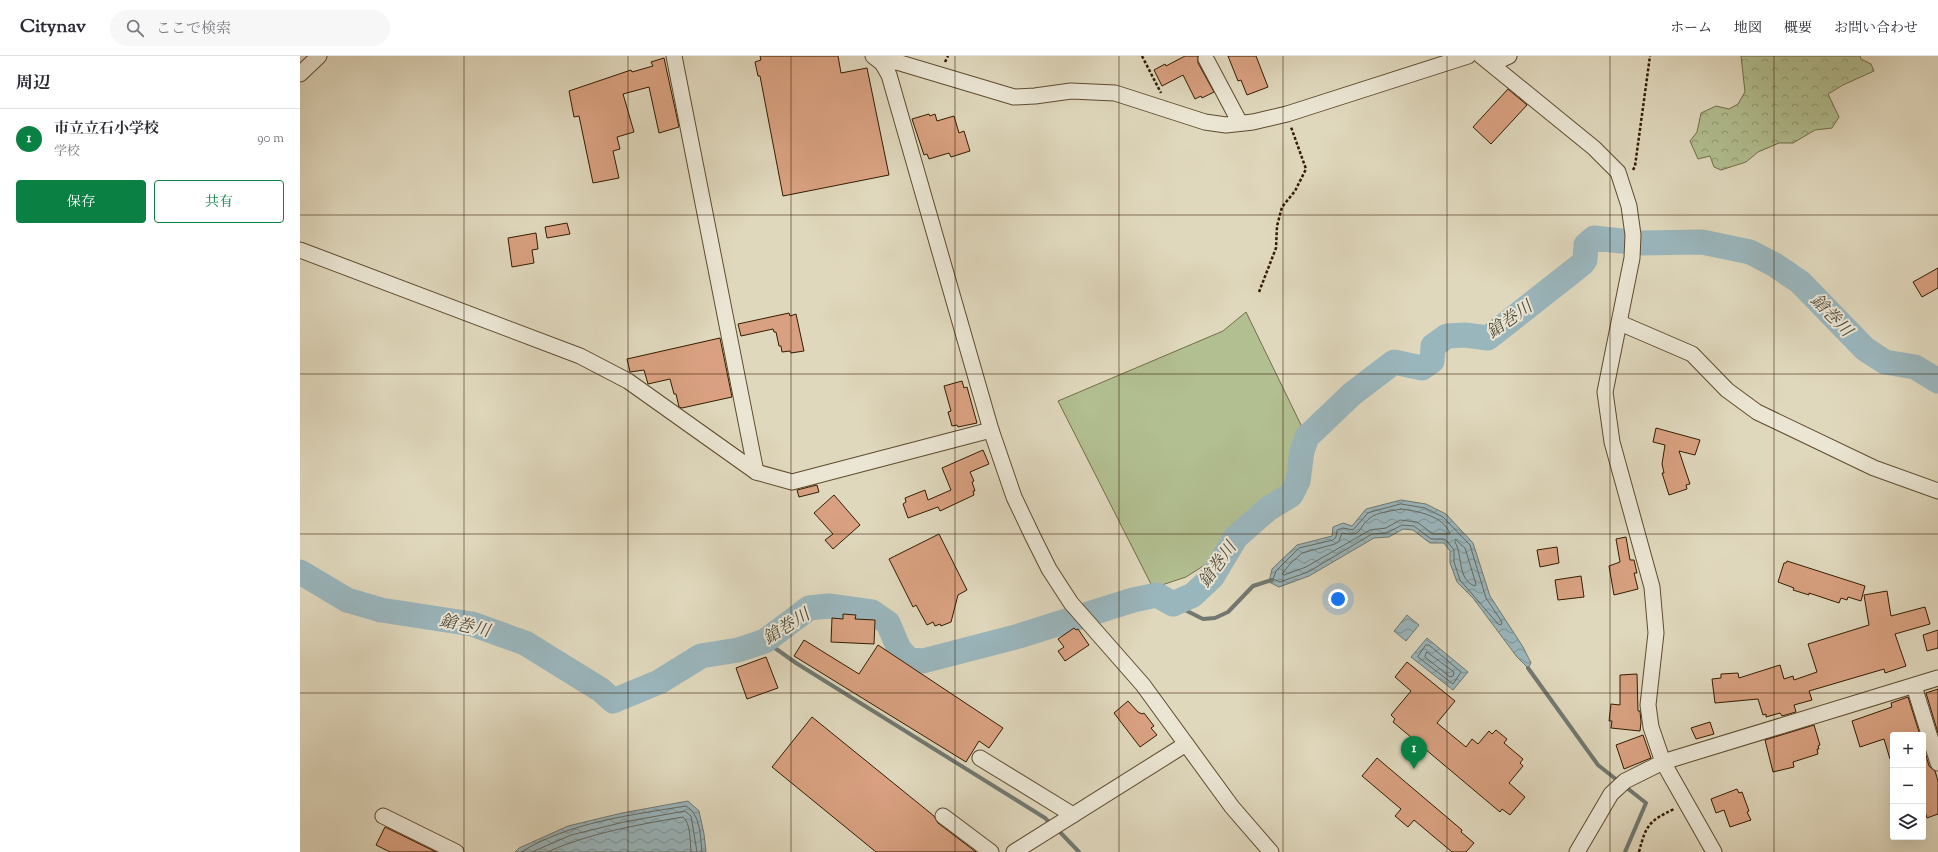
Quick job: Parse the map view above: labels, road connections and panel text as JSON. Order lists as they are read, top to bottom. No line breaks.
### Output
{"water":["鎗巻川"],"page":{"header":"Citynav","search":"ここで検索","nav":["ホーム","地図","概要","お問い合わせ"],"heading":"周辺","list":[{"mark":"1","name":"市立立石小学校","note":"学校","value":"90 m"}],"buttons":["保存","共有"],"map_buttons":["+","−"],"pins":"1"}}
